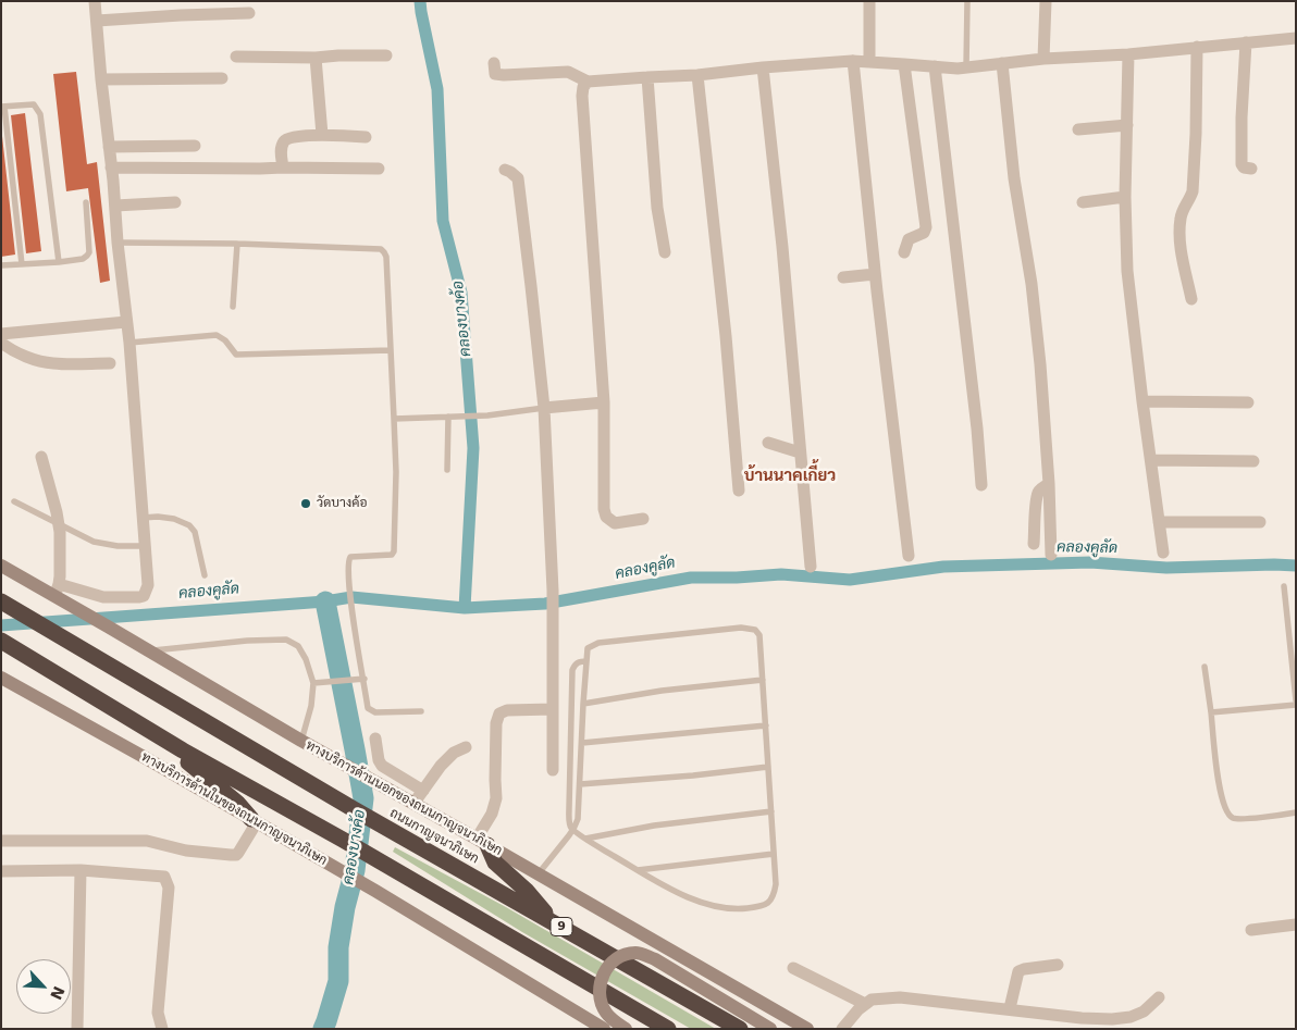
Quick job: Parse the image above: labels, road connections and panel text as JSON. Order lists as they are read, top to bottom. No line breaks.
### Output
{"streets":{"highway":["ถนนกาญจนาภิเษก","9"],"main road":["ทางบริการด้านนอกของถนนกาญจนาภิเษก","ทางบริการด้านในของถนนกาญจนาภิเษก"]},"districts":["บ้านนาคเกี้ยว"],"water":["คลองบางค้อ","คลองคูลัด"],"places":["วัดบางค้อ"],"north":"bottom right"}
